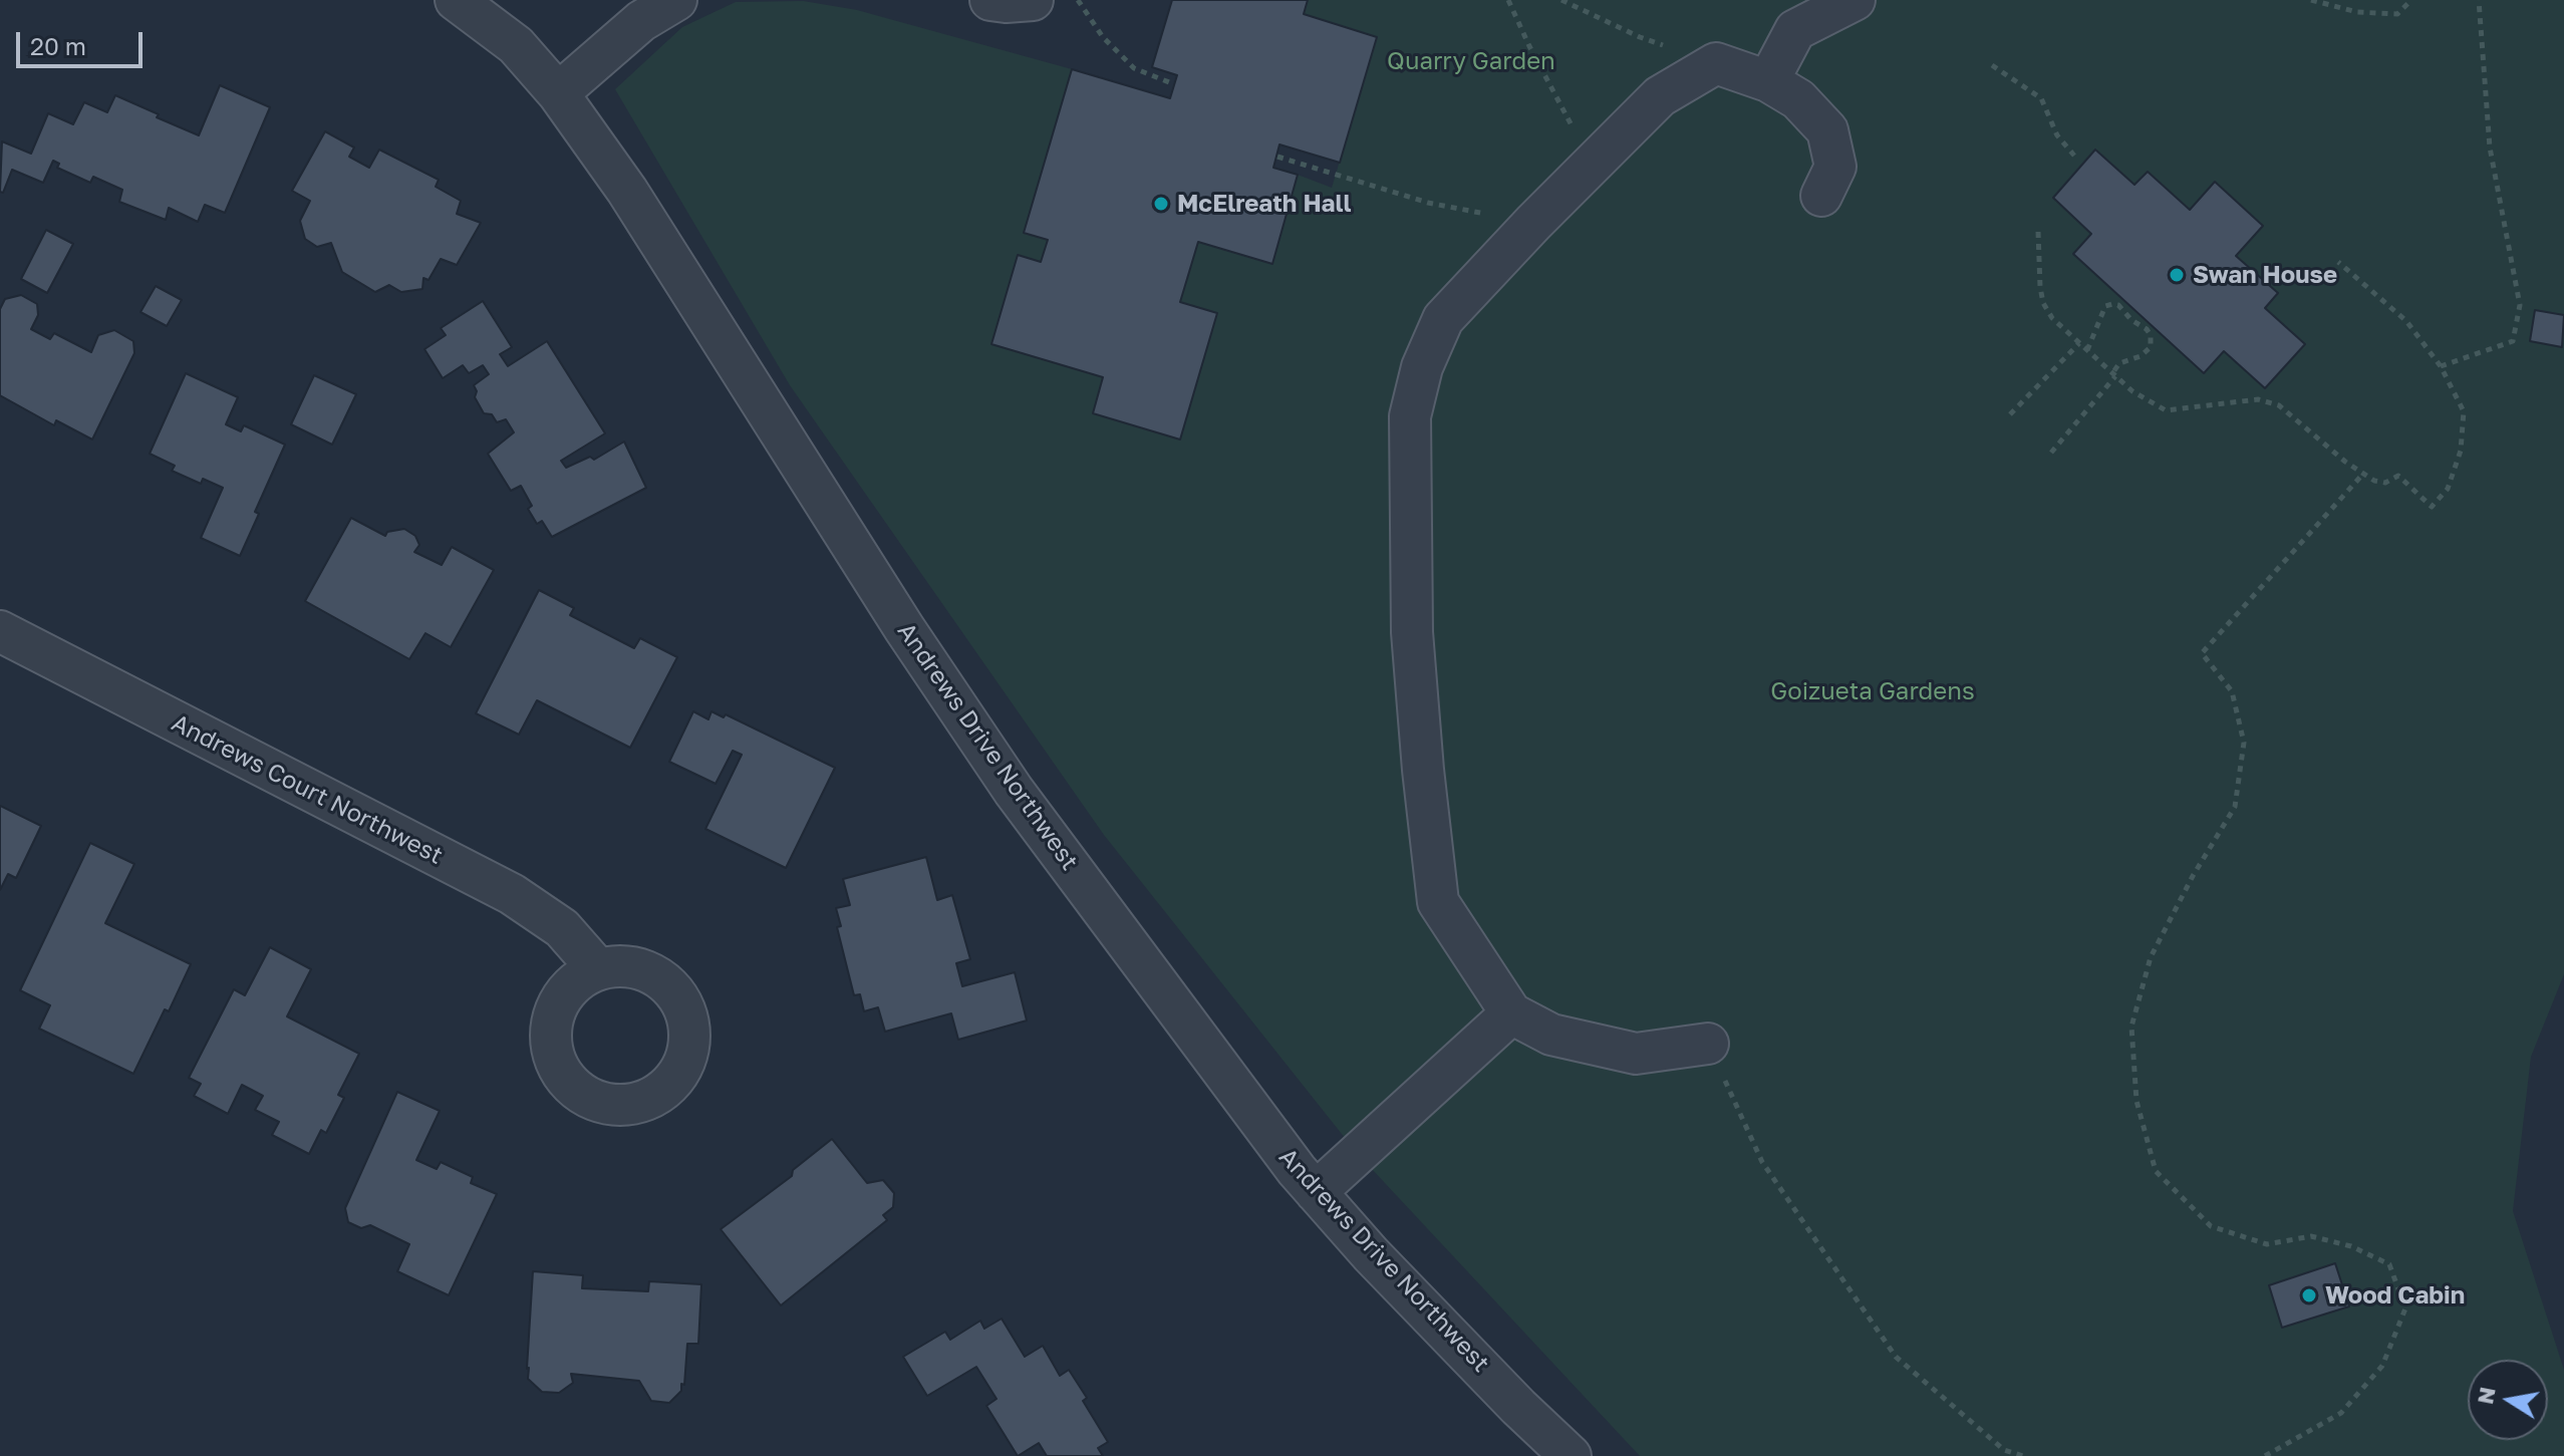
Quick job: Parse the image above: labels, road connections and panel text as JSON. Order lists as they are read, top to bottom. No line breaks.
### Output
{"streets":{"street":["Andrews Drive Northwest","Andrews Court Northwest"]},"parks":["Quarry Garden","Goizueta Gardens"],"places":["McElreath Hall","Swan House","Wood Cabin"],"scale_bar":"20 m","north":"left"}
